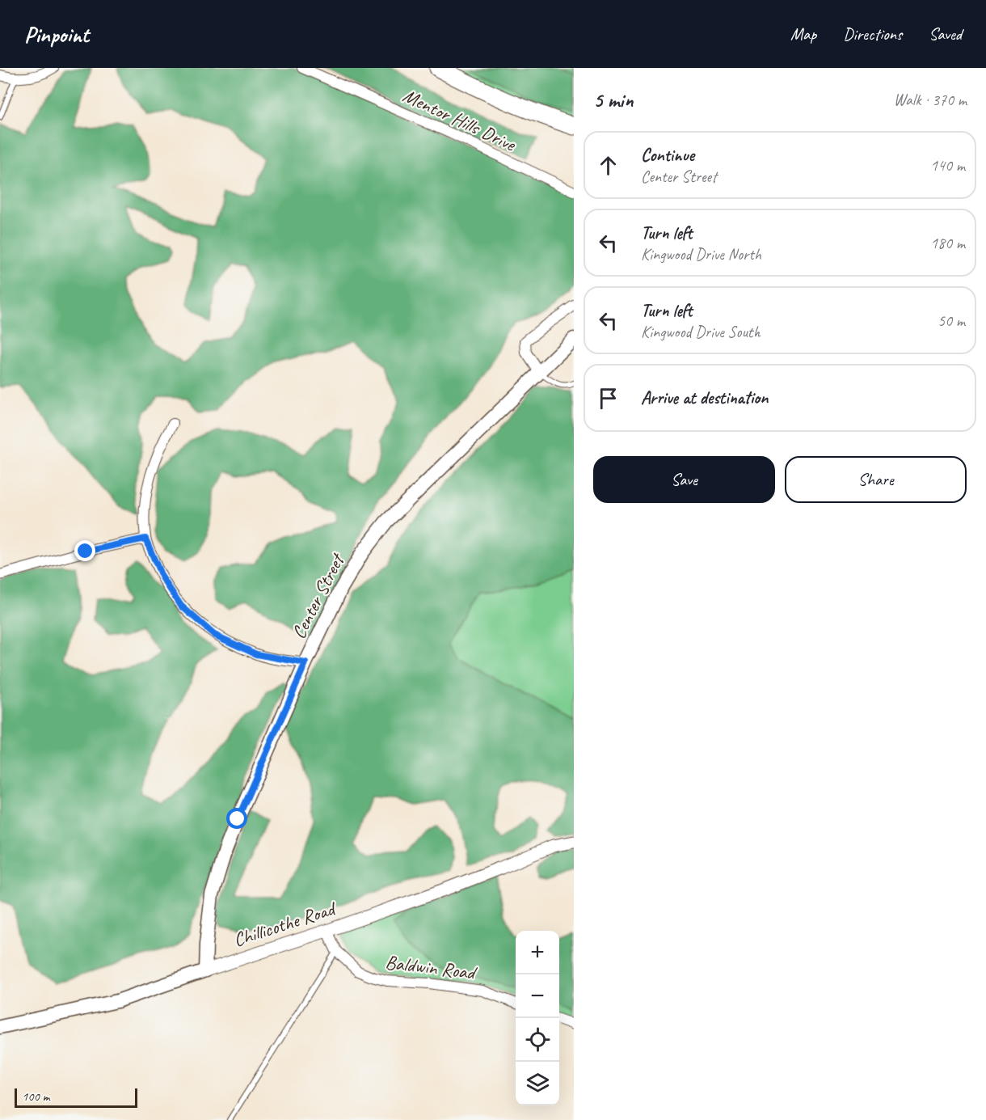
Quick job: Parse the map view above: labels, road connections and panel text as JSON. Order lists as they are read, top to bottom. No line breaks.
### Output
{"streets":{"main road":["Center Street","Chillicothe Road"],"street":["Mentor Hills Drive","Baldwin Road"]},"crossings":[["Center Street","Chillicothe Road"],["Chillicothe Road","Baldwin Road"]],"scale_bar":"100 m","page":{"header":"Pinpoint","nav":["Map","Directions","Saved"],"heading":["5 min","Walk · 370 m"],"list":[["Continue","Center Street","140 m"],["Turn left","Kingwood Drive North","180 m"],["Turn left","Kingwood Drive South","50 m"],"Arrive at destination"],"buttons":["Save","Share"],"map_buttons":["+","−"],"scale":"100 m"}}
